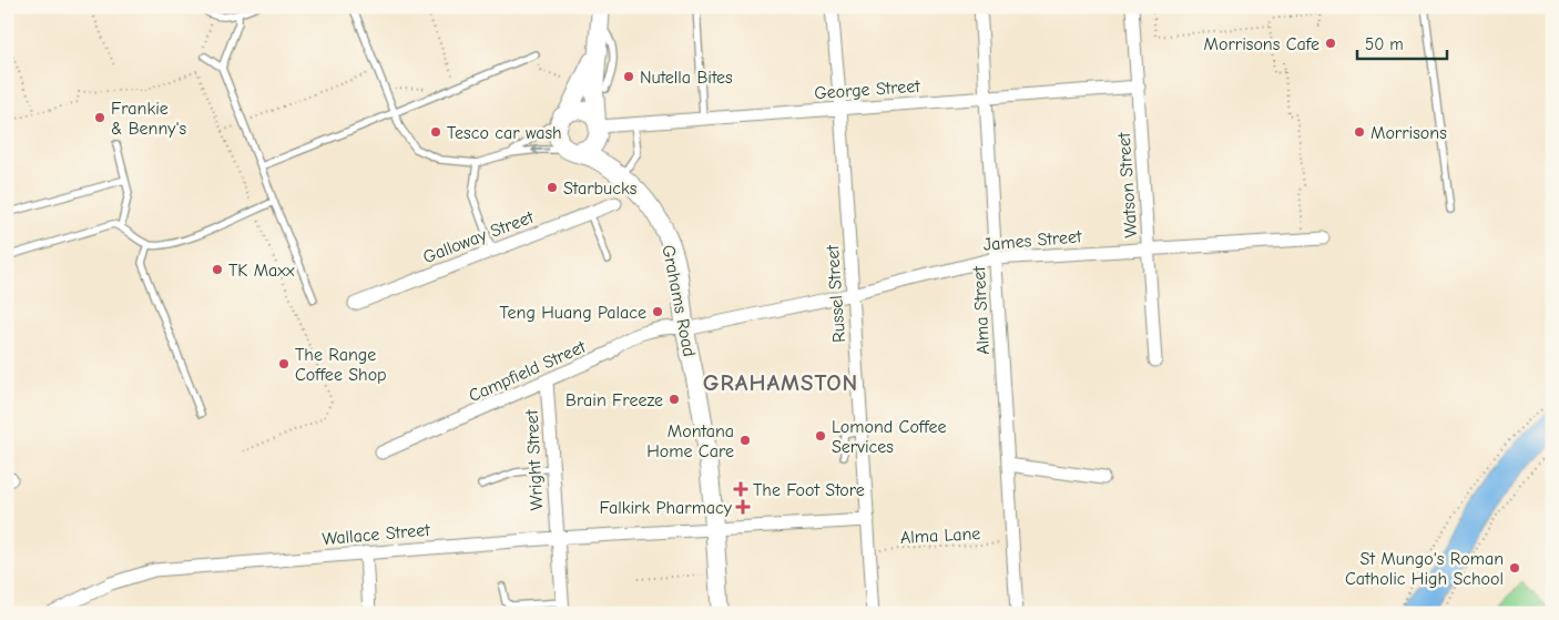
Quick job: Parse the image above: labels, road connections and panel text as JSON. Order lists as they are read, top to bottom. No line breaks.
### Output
{"streets":{"main road":["Grahams Road"],"street":["George Street","Watson Street","Galloway Street","James Street","Russel Street","Alma Street","Campfield Street","Wright Street","Wallace Street"],"path":["Alma Lane"]},"crossings":[["George Street","Watson Street"],["George Street","Russel Street"],["George Street","Grahams Road"],["George Street","Alma Street"],["Watson Street","James Street"],["James Street","Russel Street"],["James Street","Grahams Road"],["James Street","Alma Street"],["James Street","Campfield Street"],["Russel Street","Wallace Street"],["Russel Street","Alma Lane"],["Grahams Road","Campfield Street"],["Grahams Road","Wallace Street"],["Alma Street","Alma Lane"],["Campfield Street","Wright Street"],["Wright Street","Wallace Street"]],"districts":["GRAHAMSTON"],"places":{"other":["Morrisons Cafe","Nutella Bites","Frankie & Benny's","Tesco car wash","Morrisons","Starbucks","TK Maxx","Teng Huang Palace","The Range Coffee Shop","Brain Freeze","Lomond Coffee Services","Montana Home Care","St Mungo's Roman Catholic High School"],"health":["The Foot Store","Falkirk Pharmacy"]},"scale_bar":"50 m"}
